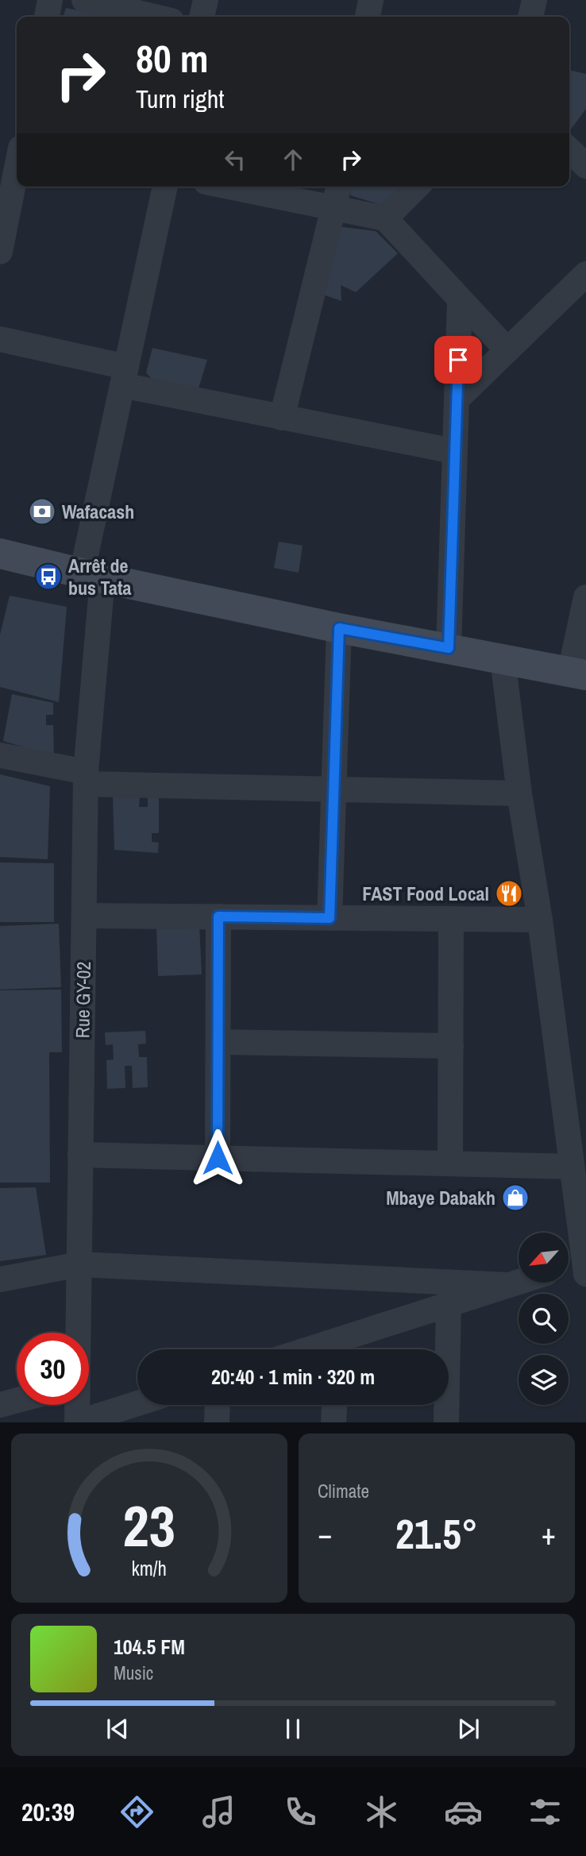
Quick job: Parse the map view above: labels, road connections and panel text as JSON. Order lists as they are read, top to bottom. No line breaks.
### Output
{"streets":{"street":["Rue GY-02"]},"places":{"bank":["Wafacash"],"bus stop":["Arrêt de bus Tata"],"restaurant":["FAST Food Local"],"shop":["Mbaye Dabakh"]},"north":"bottom left","page":{"turn":["80 m","Turn right"],"limit":"30","trip":"20:40 · 1 min · 320 m","tile":"Climate","heat":["−","21.5°","+"],"song":["104.5 FM","Music"],"tabs":"20:39","gauge":["23","km/h"]}}
